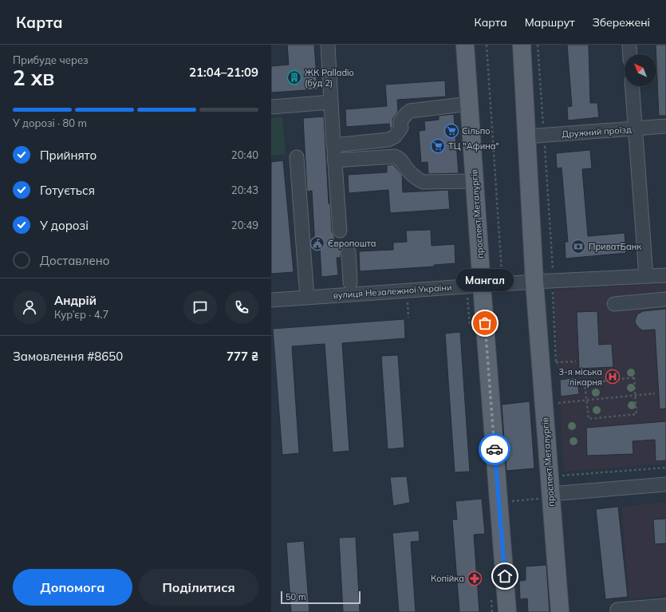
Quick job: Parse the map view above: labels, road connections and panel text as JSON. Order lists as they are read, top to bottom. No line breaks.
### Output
{"streets":{"main road":["проспект Металургів"],"street":["Дружний проїзд","вулиця Незалежної України"]},"crossings":[["Дружний проїзд","проспект Металургів"],["проспект Металургів","вулиця Незалежної України"]],"places":{"building":["ЖК Palladio (буд 2)"],"supermarket":["Сільпо","ТЦ \"Афина\""],"public building":["Європошта"],"bank":["ПриватБанк"],"other":["Мангал"],"hospital":["3-я міська лікарня"],"pharmacy":["Копійка"]},"scale_bar":"50 m","north":"top left","page":{"header":"Карта","nav":["Карта","Маршрут","Збережені"],"heading":["2 хв","Прибуде через","21:04–21:09"],"panel":["Андрій","Кур’єр · 4.7","Замовлення #8650","777 ₴"],"bar":"У дорозі · 80 m","list":[["Прийнято","20:40"],["Готується","20:43"],["У дорозі","20:49"],"Доставлено"],"bubble":"Мангал","buttons":["Допомога","Поділитися"],"scale":"50 m"}}
